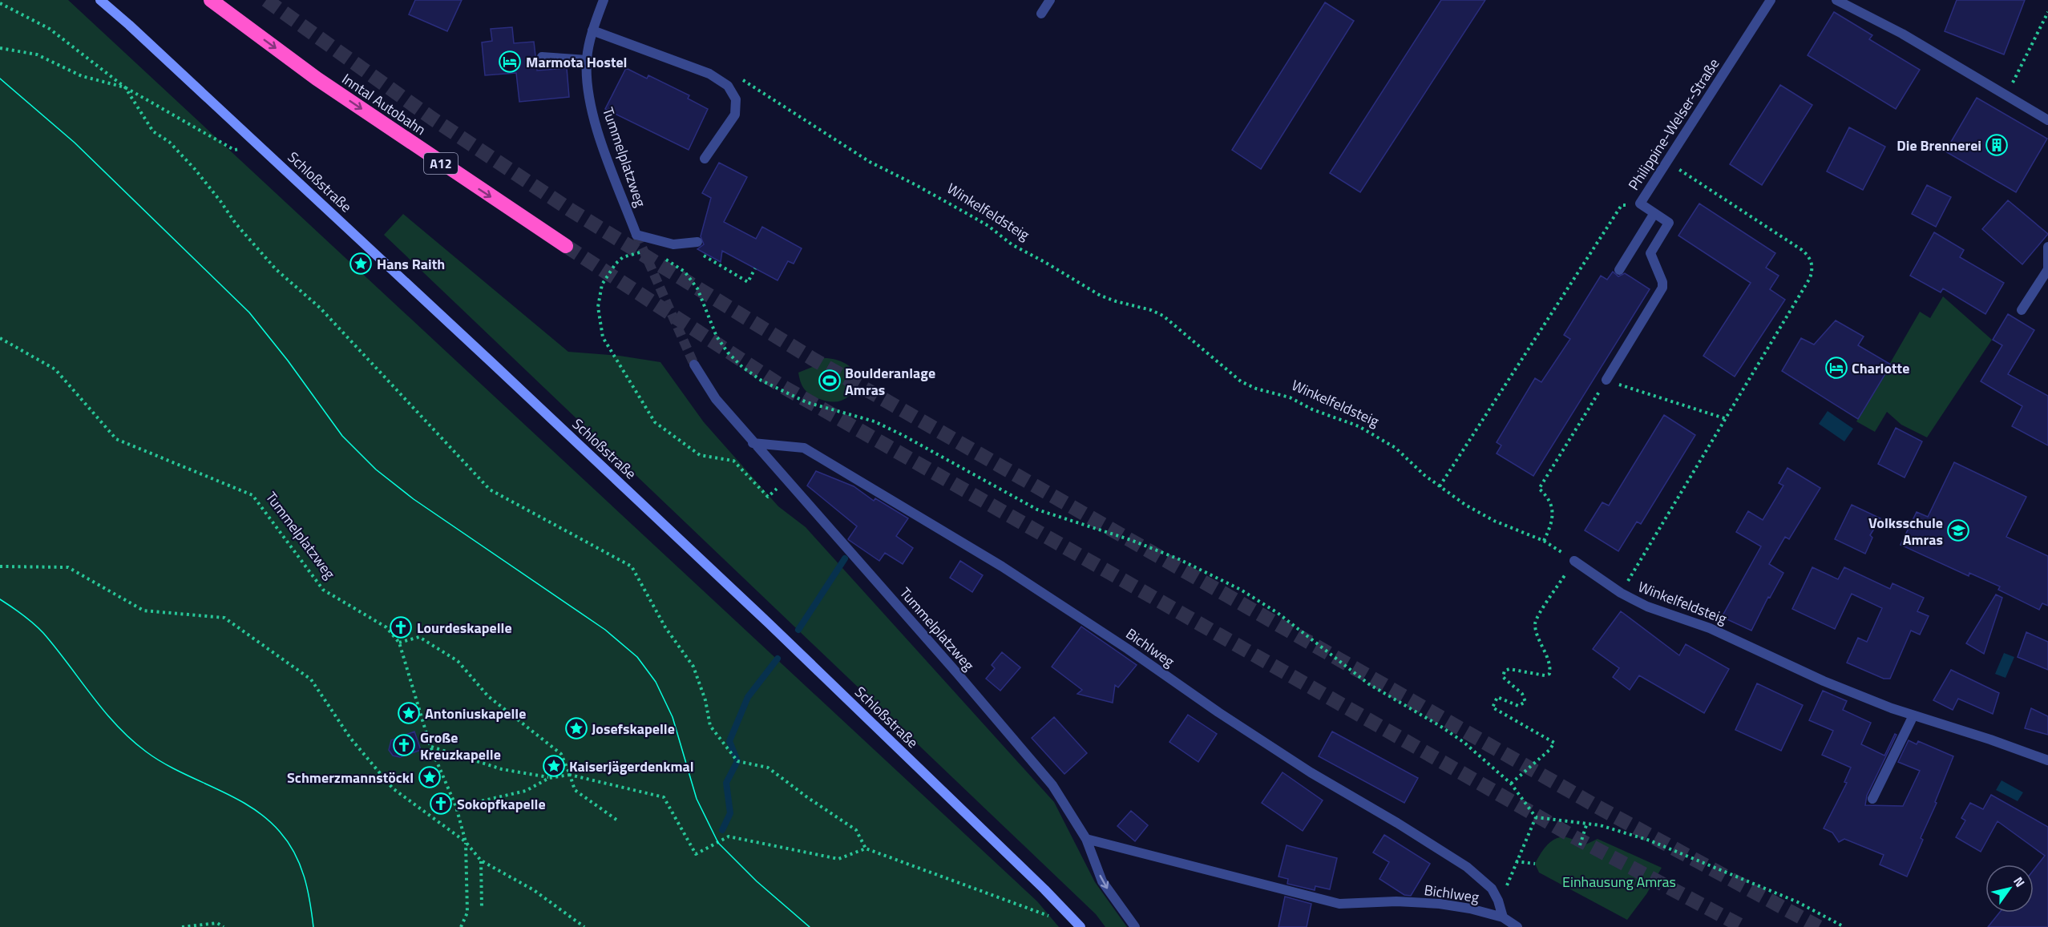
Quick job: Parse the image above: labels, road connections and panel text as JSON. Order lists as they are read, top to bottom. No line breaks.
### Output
{"streets":{"highway":["Inntal Autobahn","A12"],"main road":["Schloßstraße"],"street":["Philippine-Welser-Straße","Tummelplatzweg","Winkelfeldsteig","Bichlweg"]},"crossings":[["Tummelplatzweg","Bichlweg"]],"one_way":["Inntal Autobahn"],"parks":["Einhausung Amras"],"places":{"hotel":["Marmota Hostel","Charlotte"],"building":["Die Brennerei"],"place":["Hans Raith","Antoniuskapelle","Josefskapelle","Kaiserjägerdenkmal","Schmerzmannstöckl"],"sports":["Boulderanlage Amras"],"school or university":["Volksschule Amras"],"church":["Lourdeskapelle","Große Kreuzkapelle","Sokopfkapelle"]},"north":"top right"}
